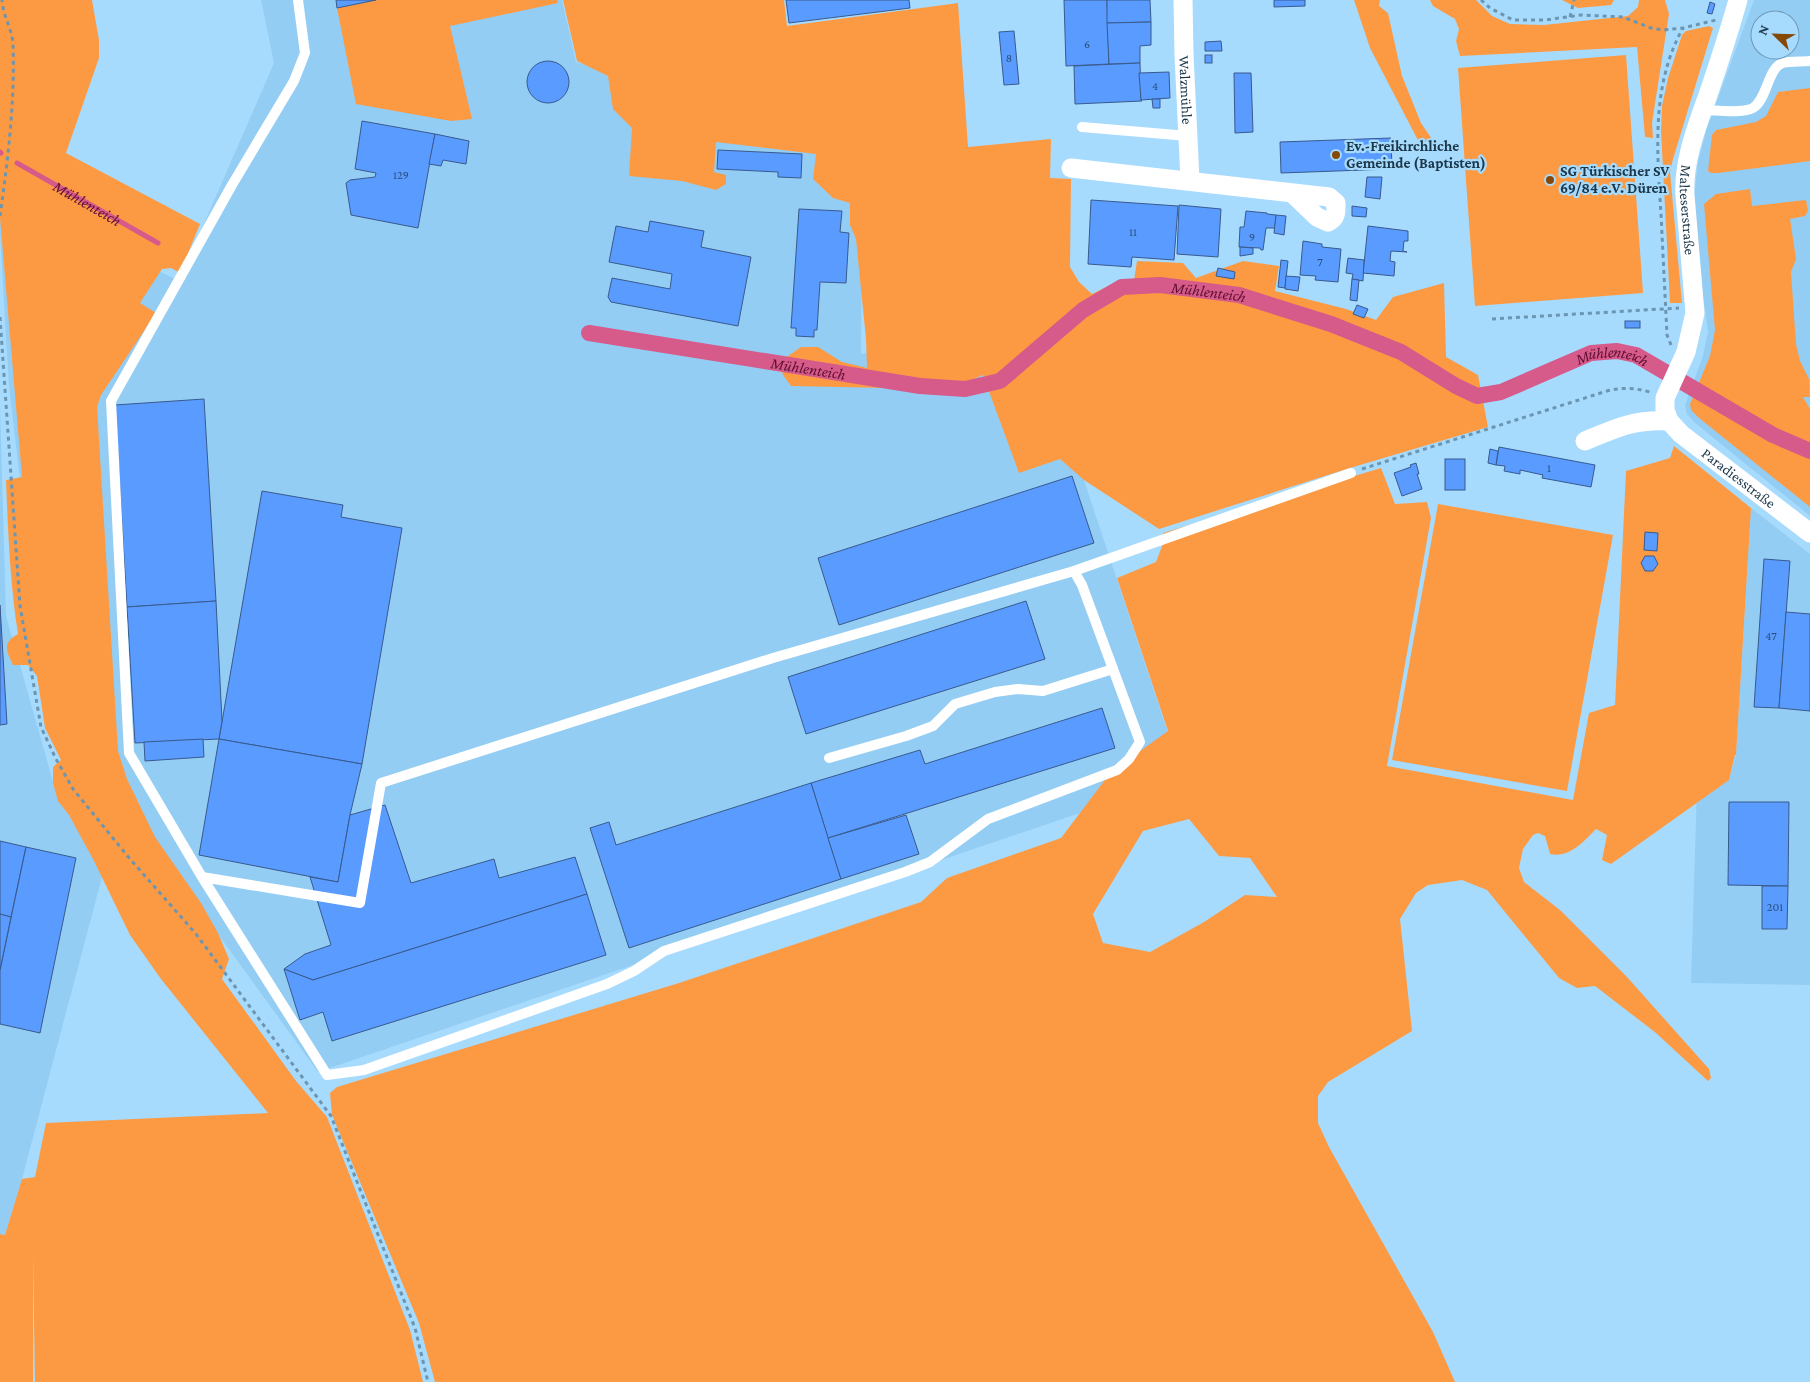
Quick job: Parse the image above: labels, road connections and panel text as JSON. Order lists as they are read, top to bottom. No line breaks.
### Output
{"streets":{"street":["Walzmühle","Malteserstraße","Paradiesstraße"]},"water":["Mühlenteich"],"places":["Ev.-Freikirchliche Gemeinde (Baptisten)","SG Türkischer SV 69/84 e.V. Düren"],"house_numbers":["6","8","4","129","11","9","7","1","47","201"],"north":"top left"}
